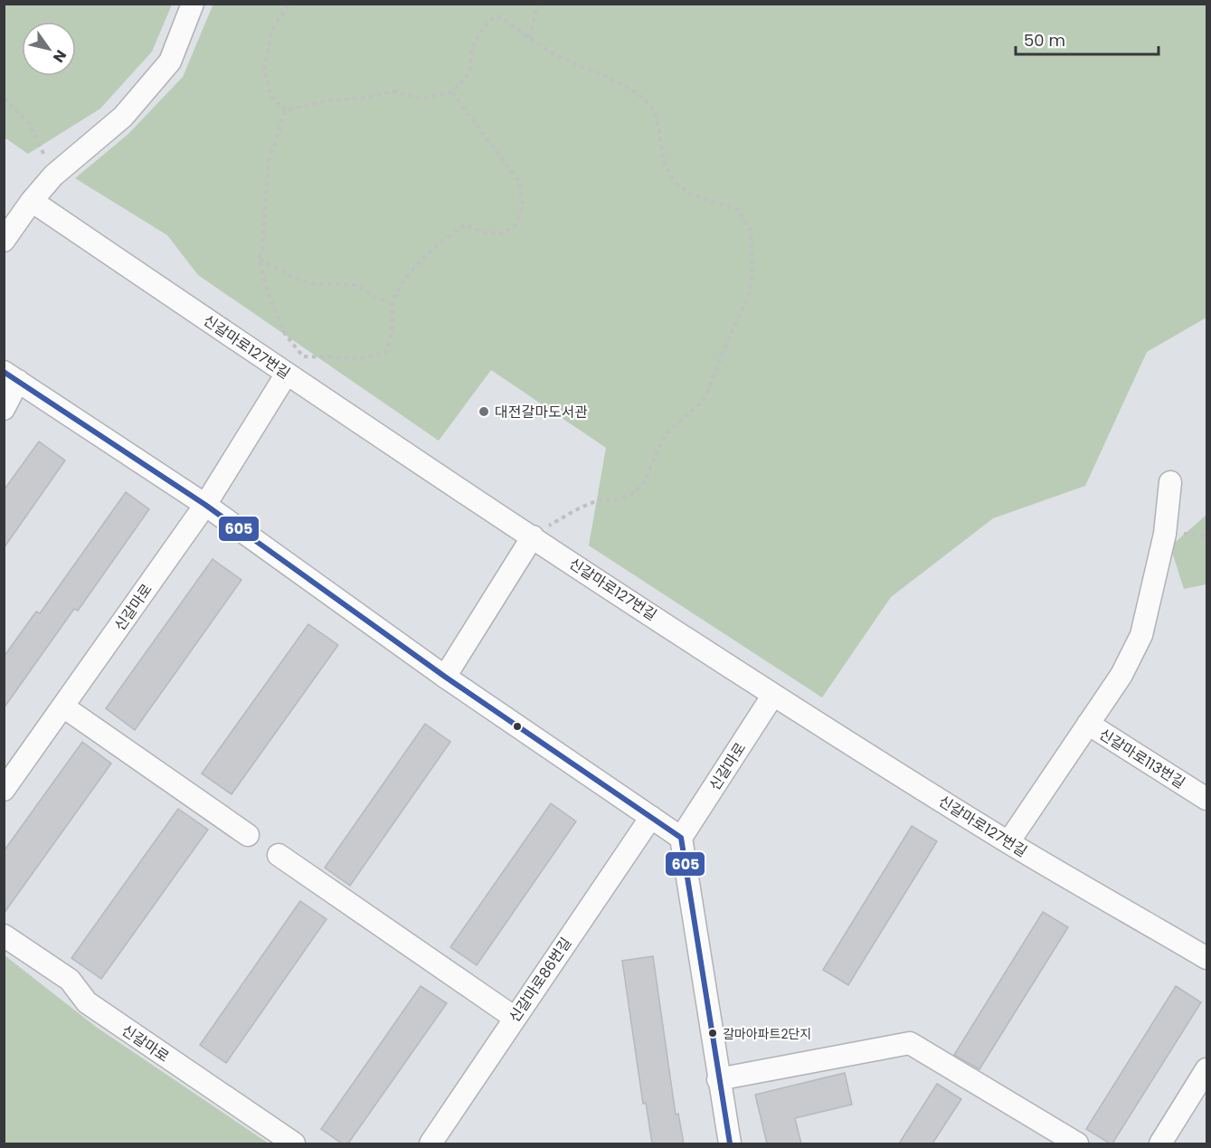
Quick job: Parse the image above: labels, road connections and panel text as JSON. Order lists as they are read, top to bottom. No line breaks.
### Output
{"streets":{"street":["신갈마로127번길","신갈마로","신갈마로113번길","신갈마로86번길"]},"crossings":[["신갈마로127번길","신갈마로"],["신갈마로127번길","신갈마로113번길"]],"places":["대전갈마도서관","갈마아파트2단지"],"lines":["transit line 605"],"scale_bar":"50 m","north":"bottom right"}
